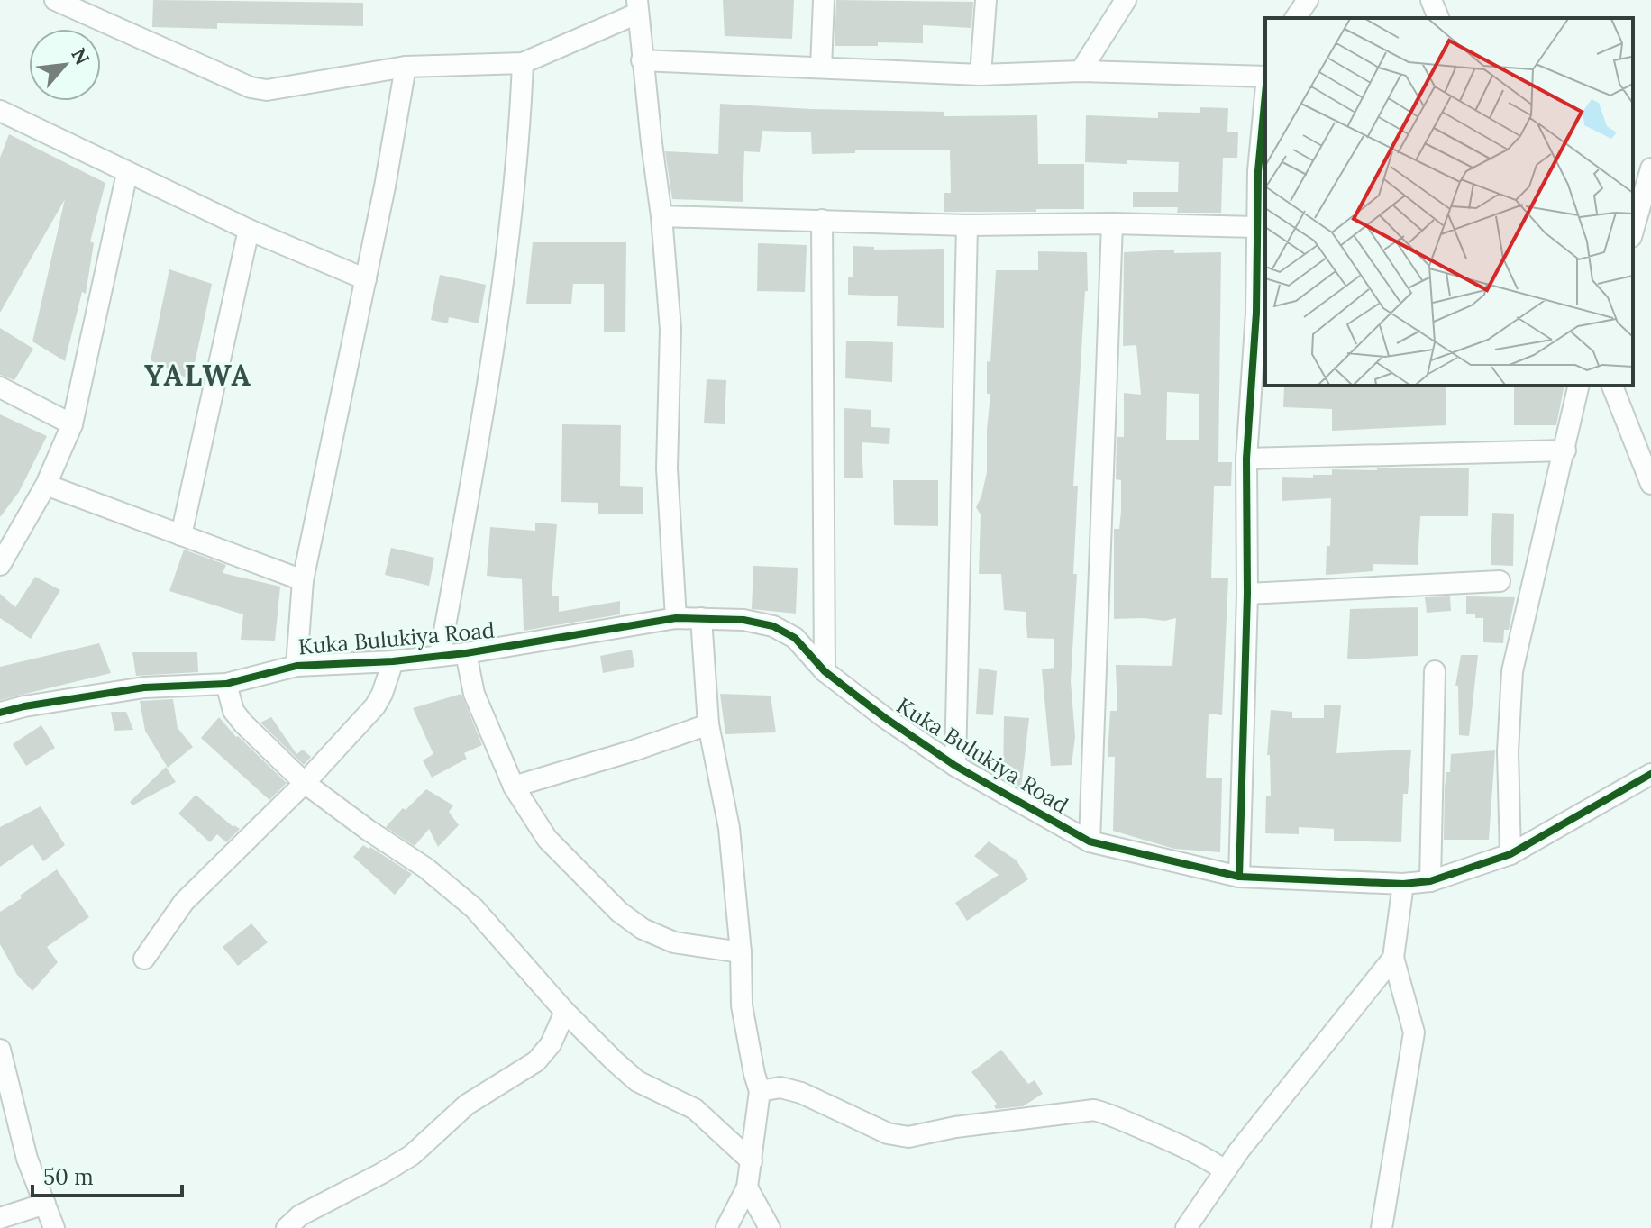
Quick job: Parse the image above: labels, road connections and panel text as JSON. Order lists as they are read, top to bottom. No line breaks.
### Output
{"streets":{"street":["Kuka Bulukiya Road"]},"districts":["YALWA"],"scale_bar":"50 m","north":"top right"}
